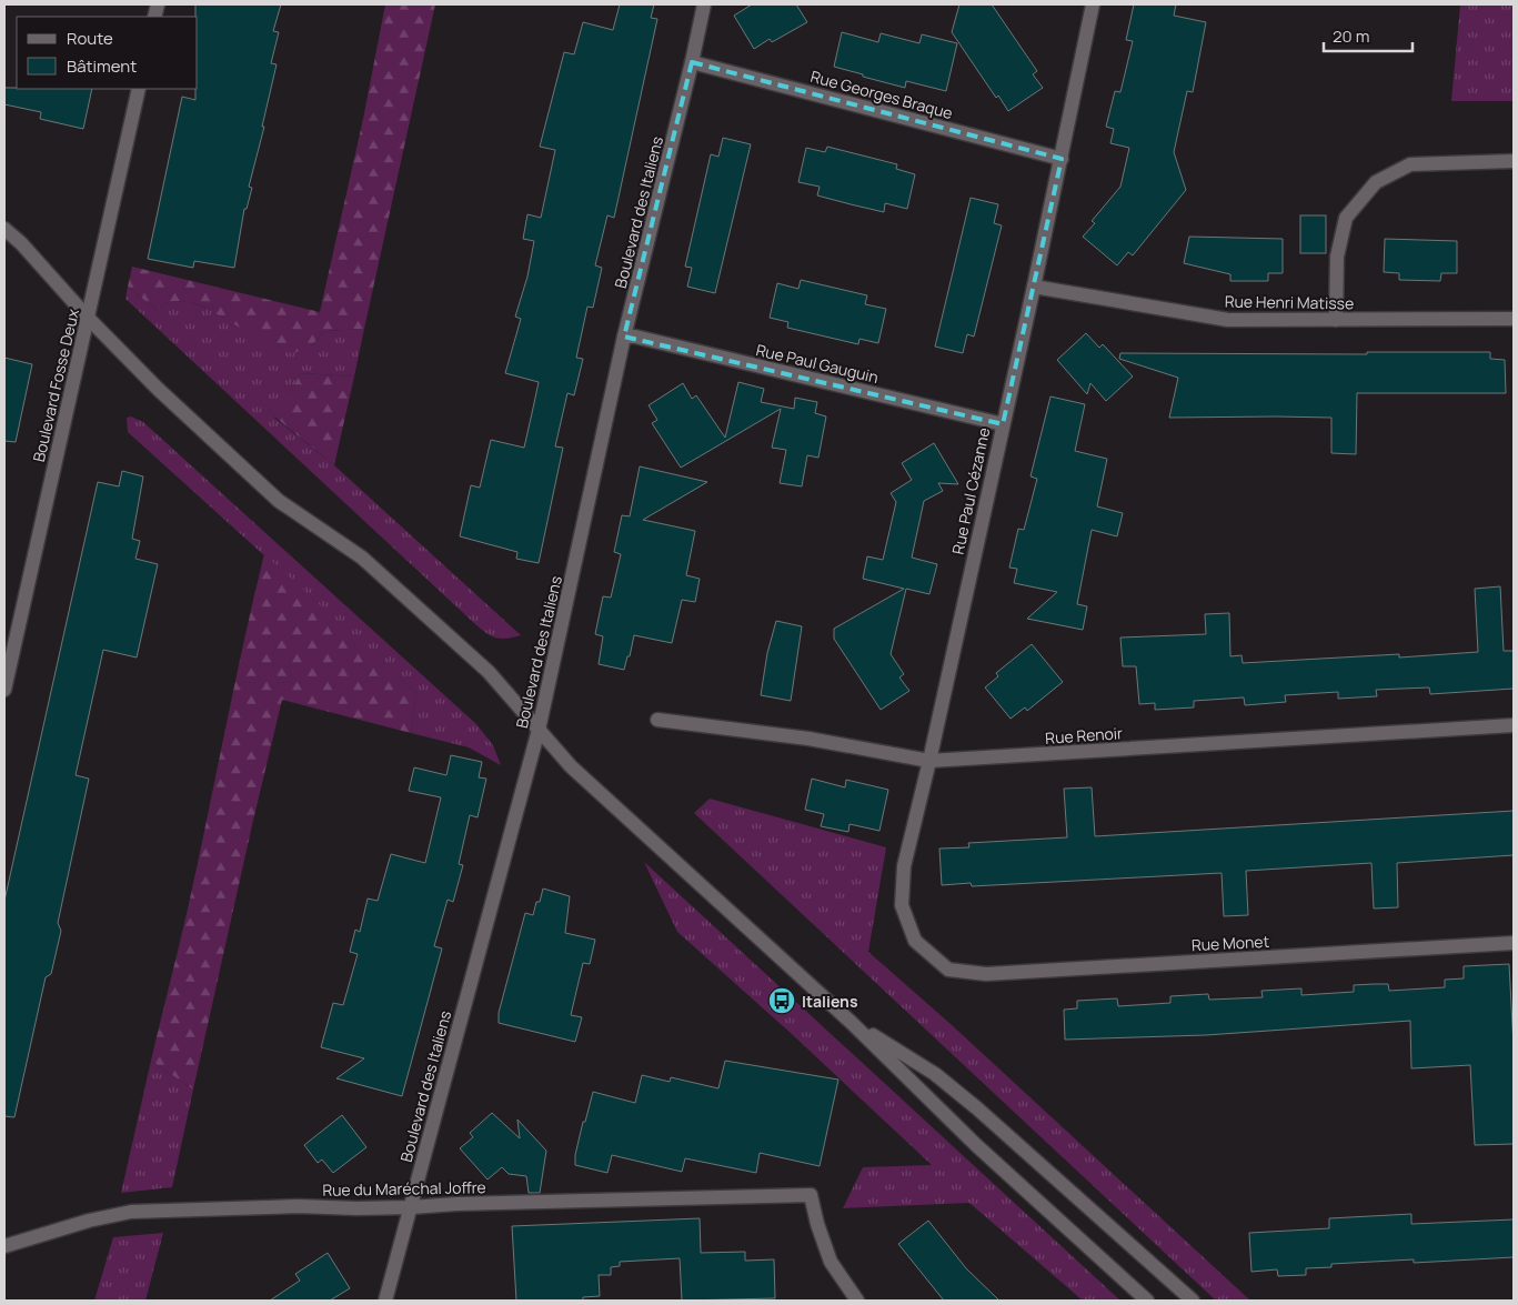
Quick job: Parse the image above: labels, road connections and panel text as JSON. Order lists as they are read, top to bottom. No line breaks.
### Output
{"streets":{"street":["Rue Georges Braque","Boulevard des Italiens","Rue Henri Matisse","Rue Paul Gauguin","Boulevard Fosse Deux","Rue Paul Cézanne","Rue Renoir","Rue Monet","Rue du Maréchal Joffre"]},"crossings":[["Rue Georges Braque","Boulevard des Italiens"],["Rue Georges Braque","Rue Paul Cézanne"],["Boulevard des Italiens","Rue Paul Gauguin"],["Boulevard des Italiens","Rue du Maréchal Joffre"],["Rue Henri Matisse","Rue Paul Cézanne"],["Rue Paul Gauguin","Rue Paul Cézanne"],["Rue Paul Cézanne","Rue Renoir"],["Rue Paul Cézanne","Rue Monet"]],"places":{"bus stop":["Italiens"]},"legend":["Route","Bâtiment"],"scale_bar":"20 m"}
